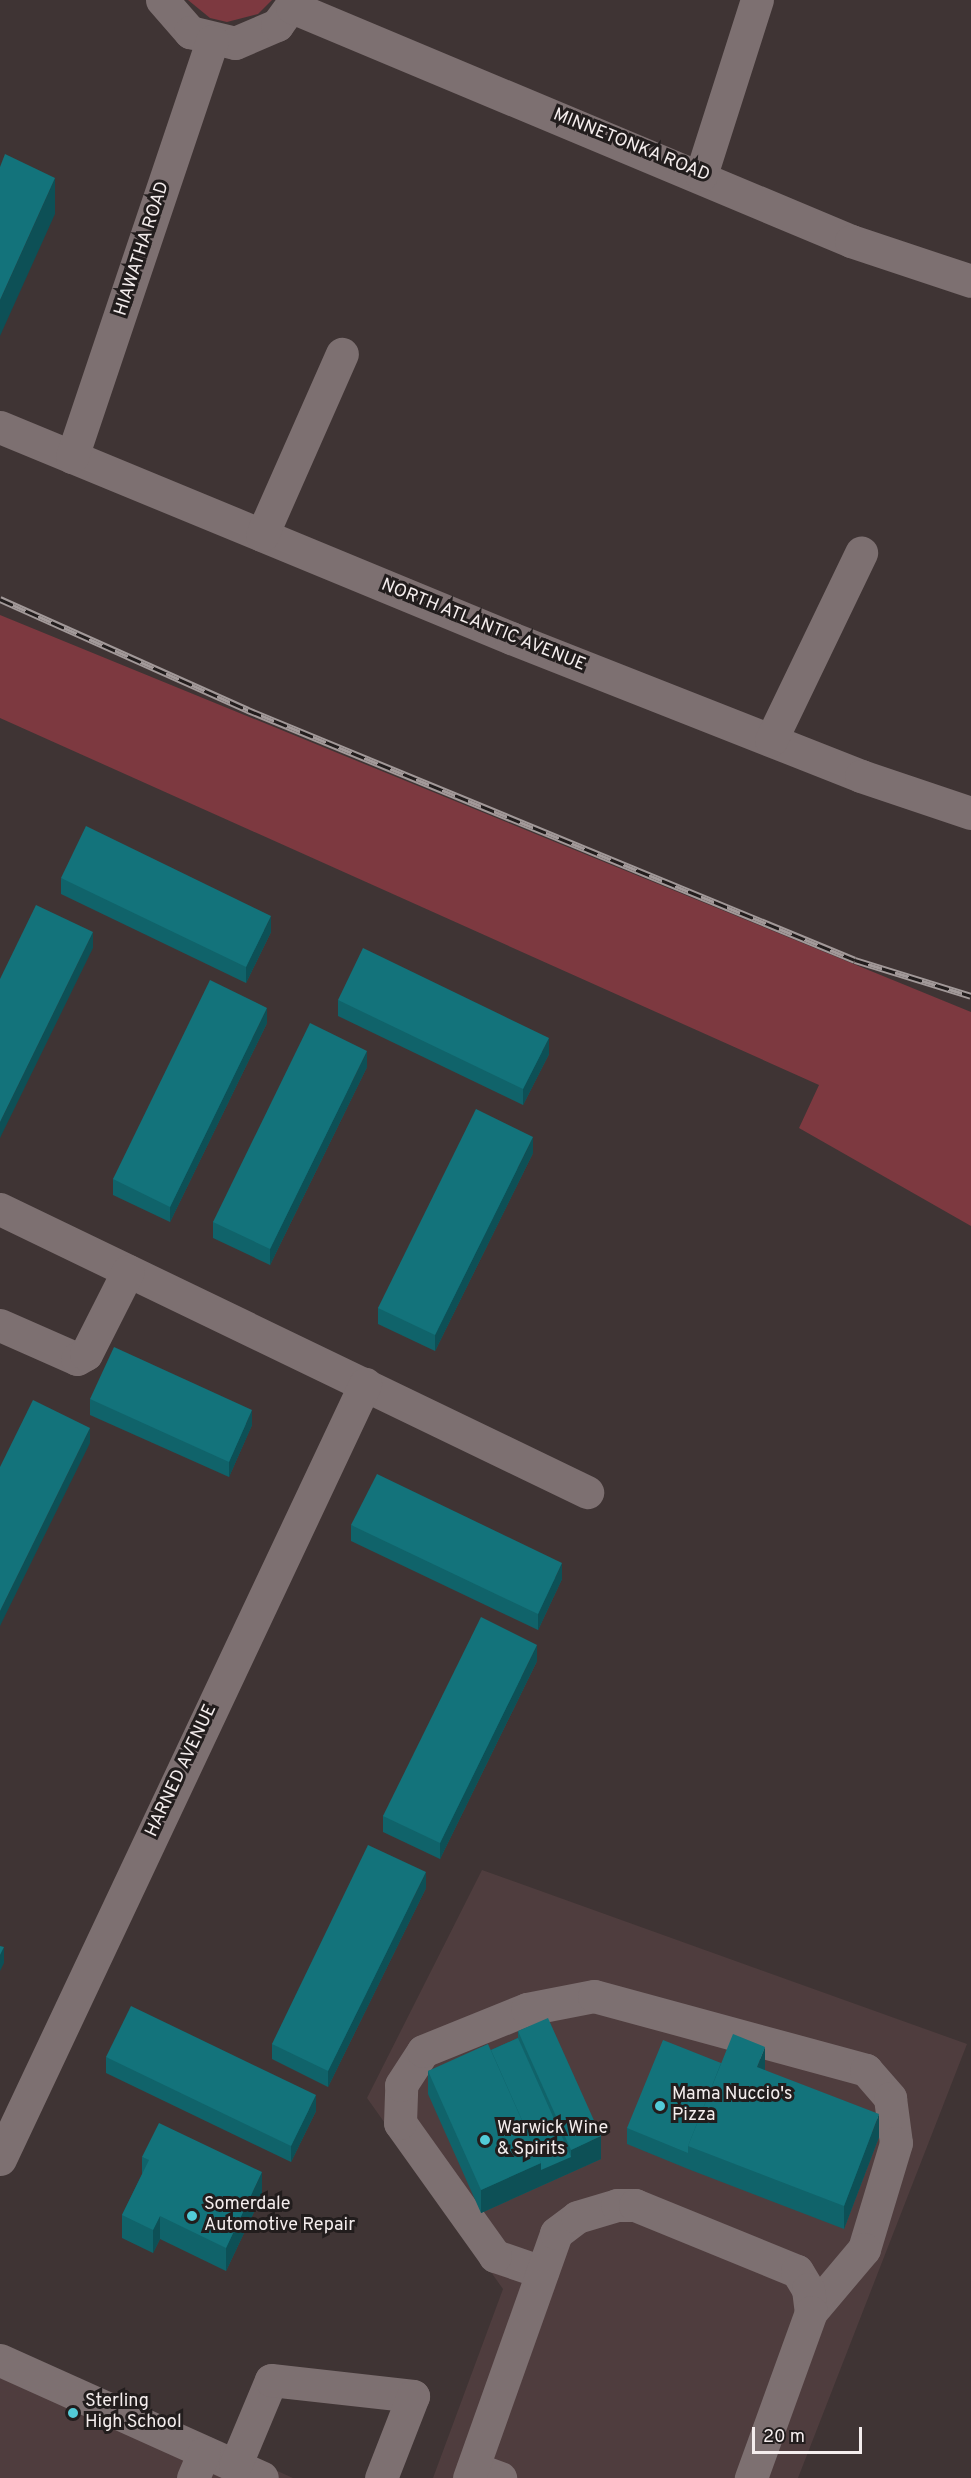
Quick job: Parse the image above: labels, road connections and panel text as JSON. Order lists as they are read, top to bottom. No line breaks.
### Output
{"streets":{"street":["MINNETONKA ROAD","HIAWATHA ROAD","NORTH ATLANTIC AVENUE","HARNED AVENUE"]},"crossings":[["HIAWATHA ROAD","NORTH ATLANTIC AVENUE"]],"places":["Mama Nuccio's Pizza","Warwick Wine & Spirits","Somerdale Automotive Repair","Sterling High School"],"scale_bar":"20 m"}
